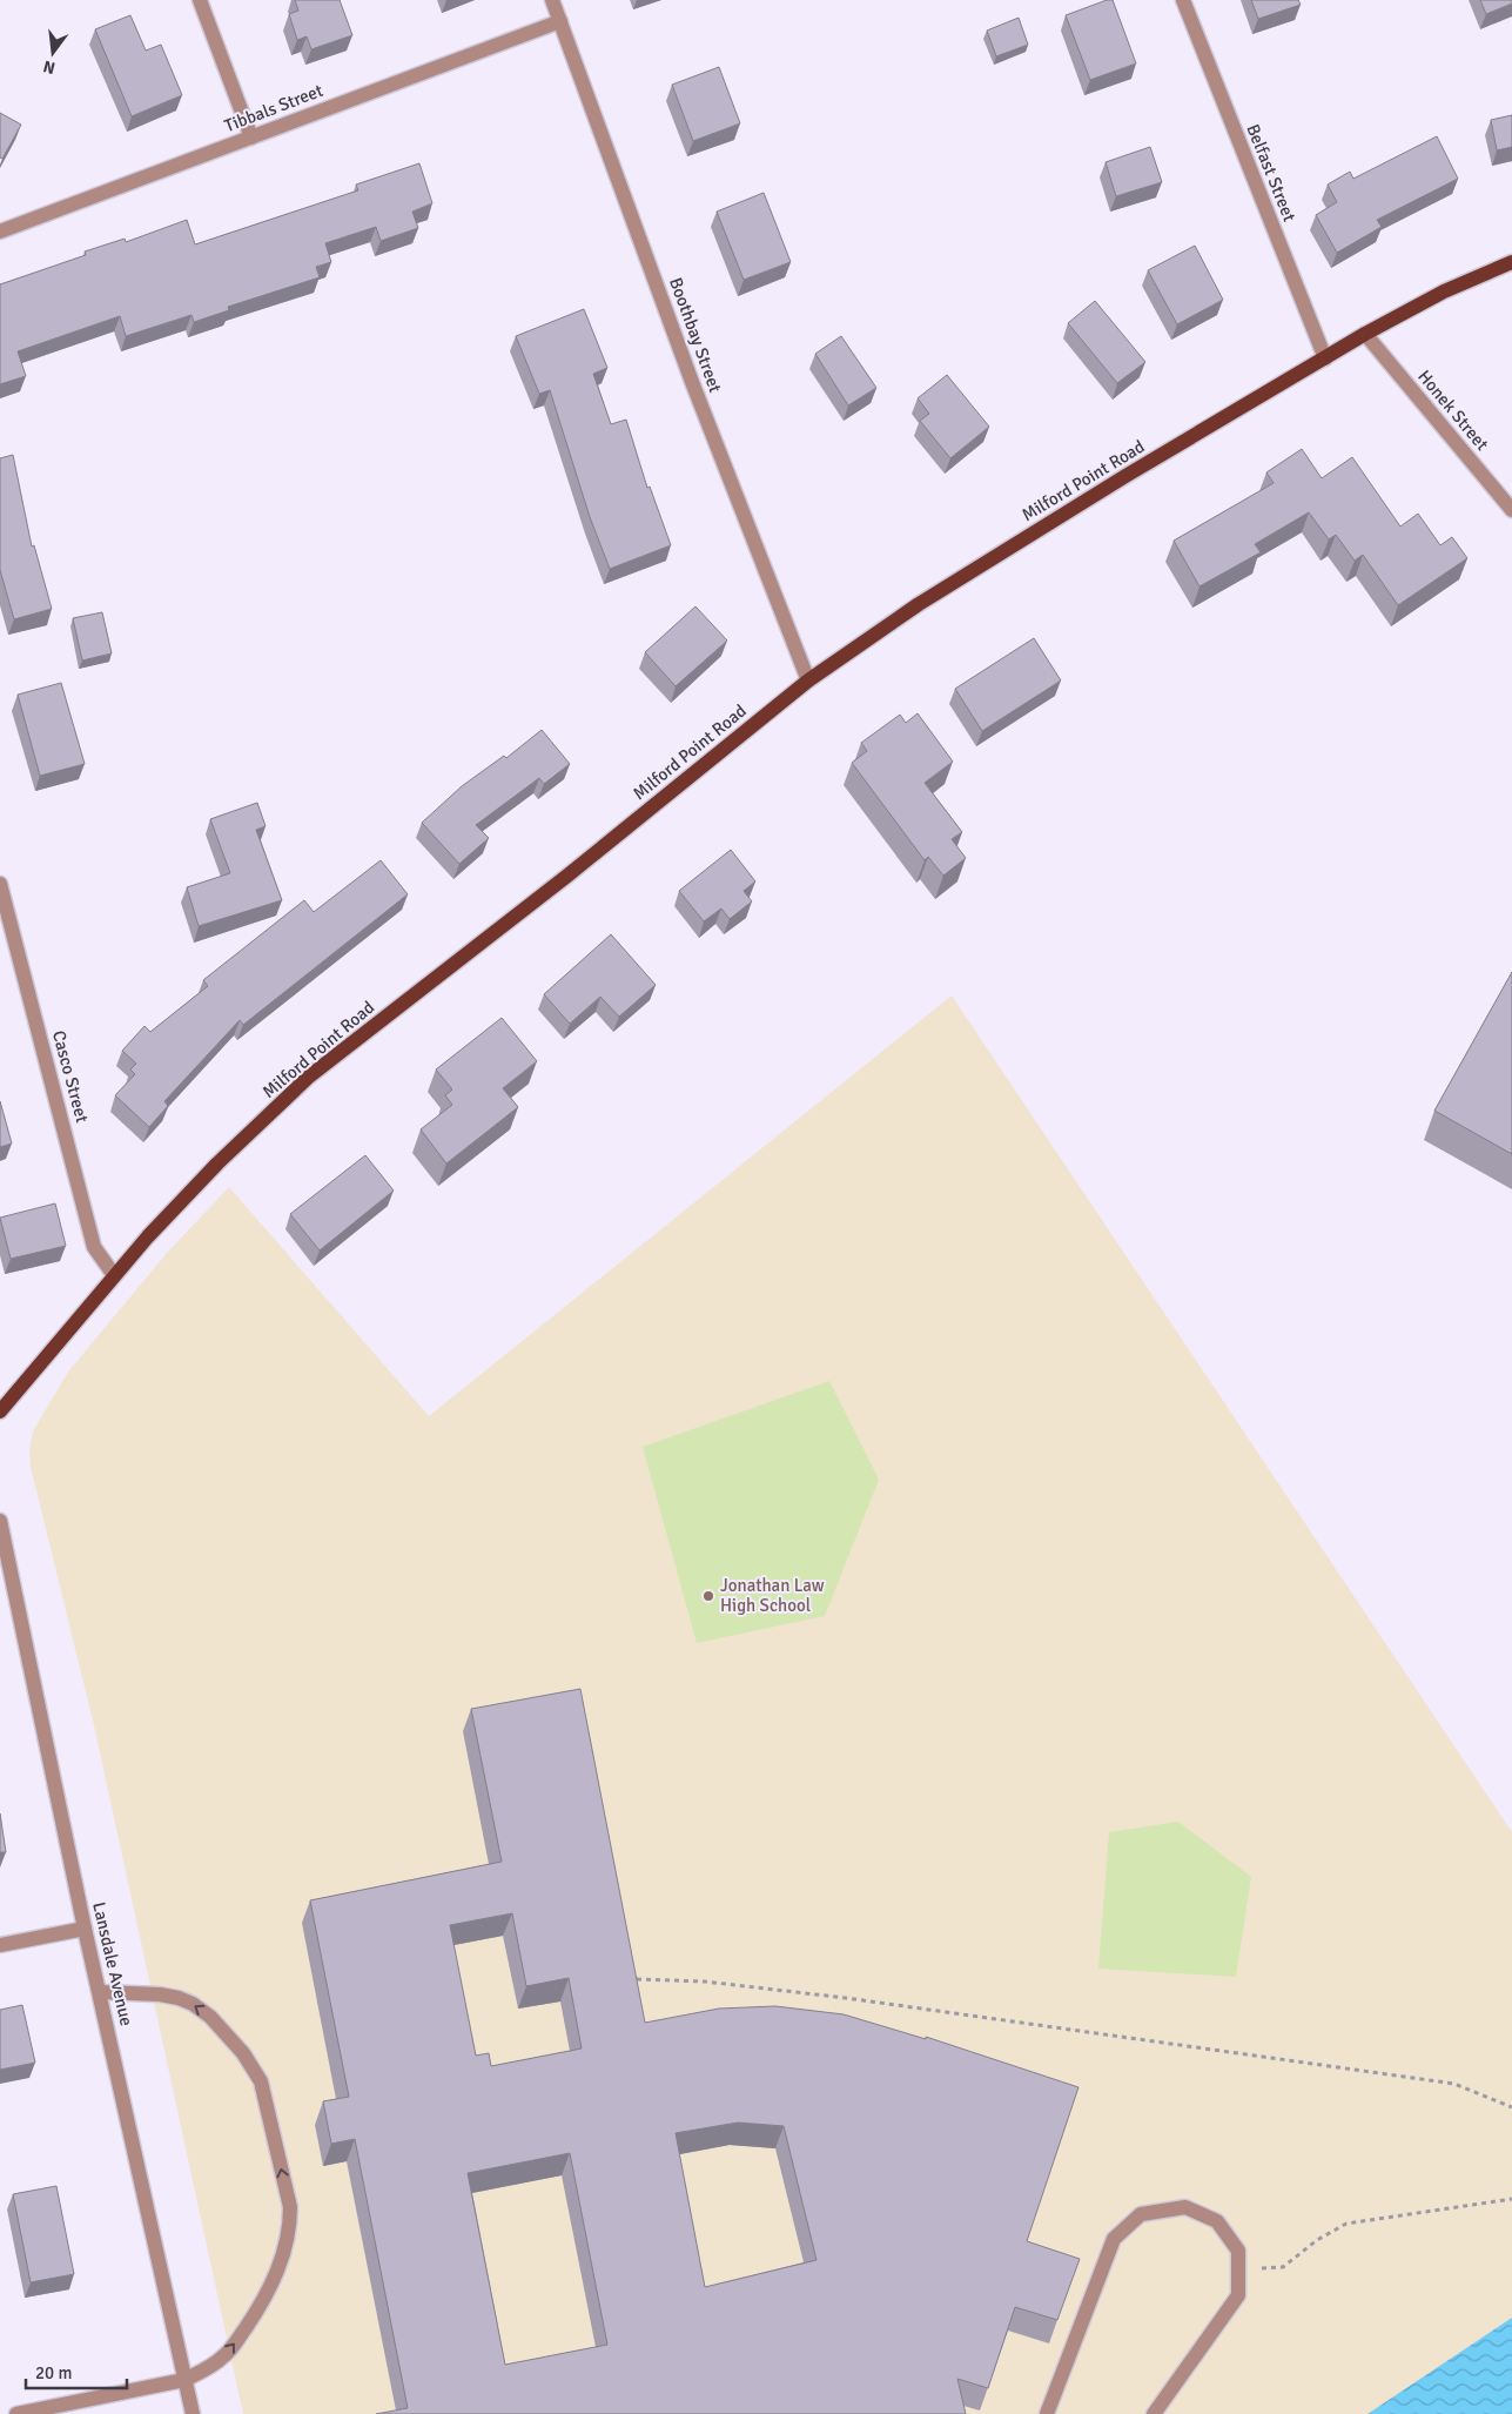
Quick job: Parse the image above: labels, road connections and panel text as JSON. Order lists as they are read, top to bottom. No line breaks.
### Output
{"streets":{"main road":["Milford Point Road"],"street":["Tibbals Street","Belfast Street","Boothbay Street","Honek Street","Casco Street","Lansdale Avenue"]},"crossings":[["Tibbals Street","Boothbay Street"],["Belfast Street","Milford Point Road"],["Boothbay Street","Milford Point Road"],["Honek Street","Milford Point Road"],["Milford Point Road","Casco Street"]],"places":["Jonathan Law High School"],"scale_bar":"20 m","north":"bottom"}
